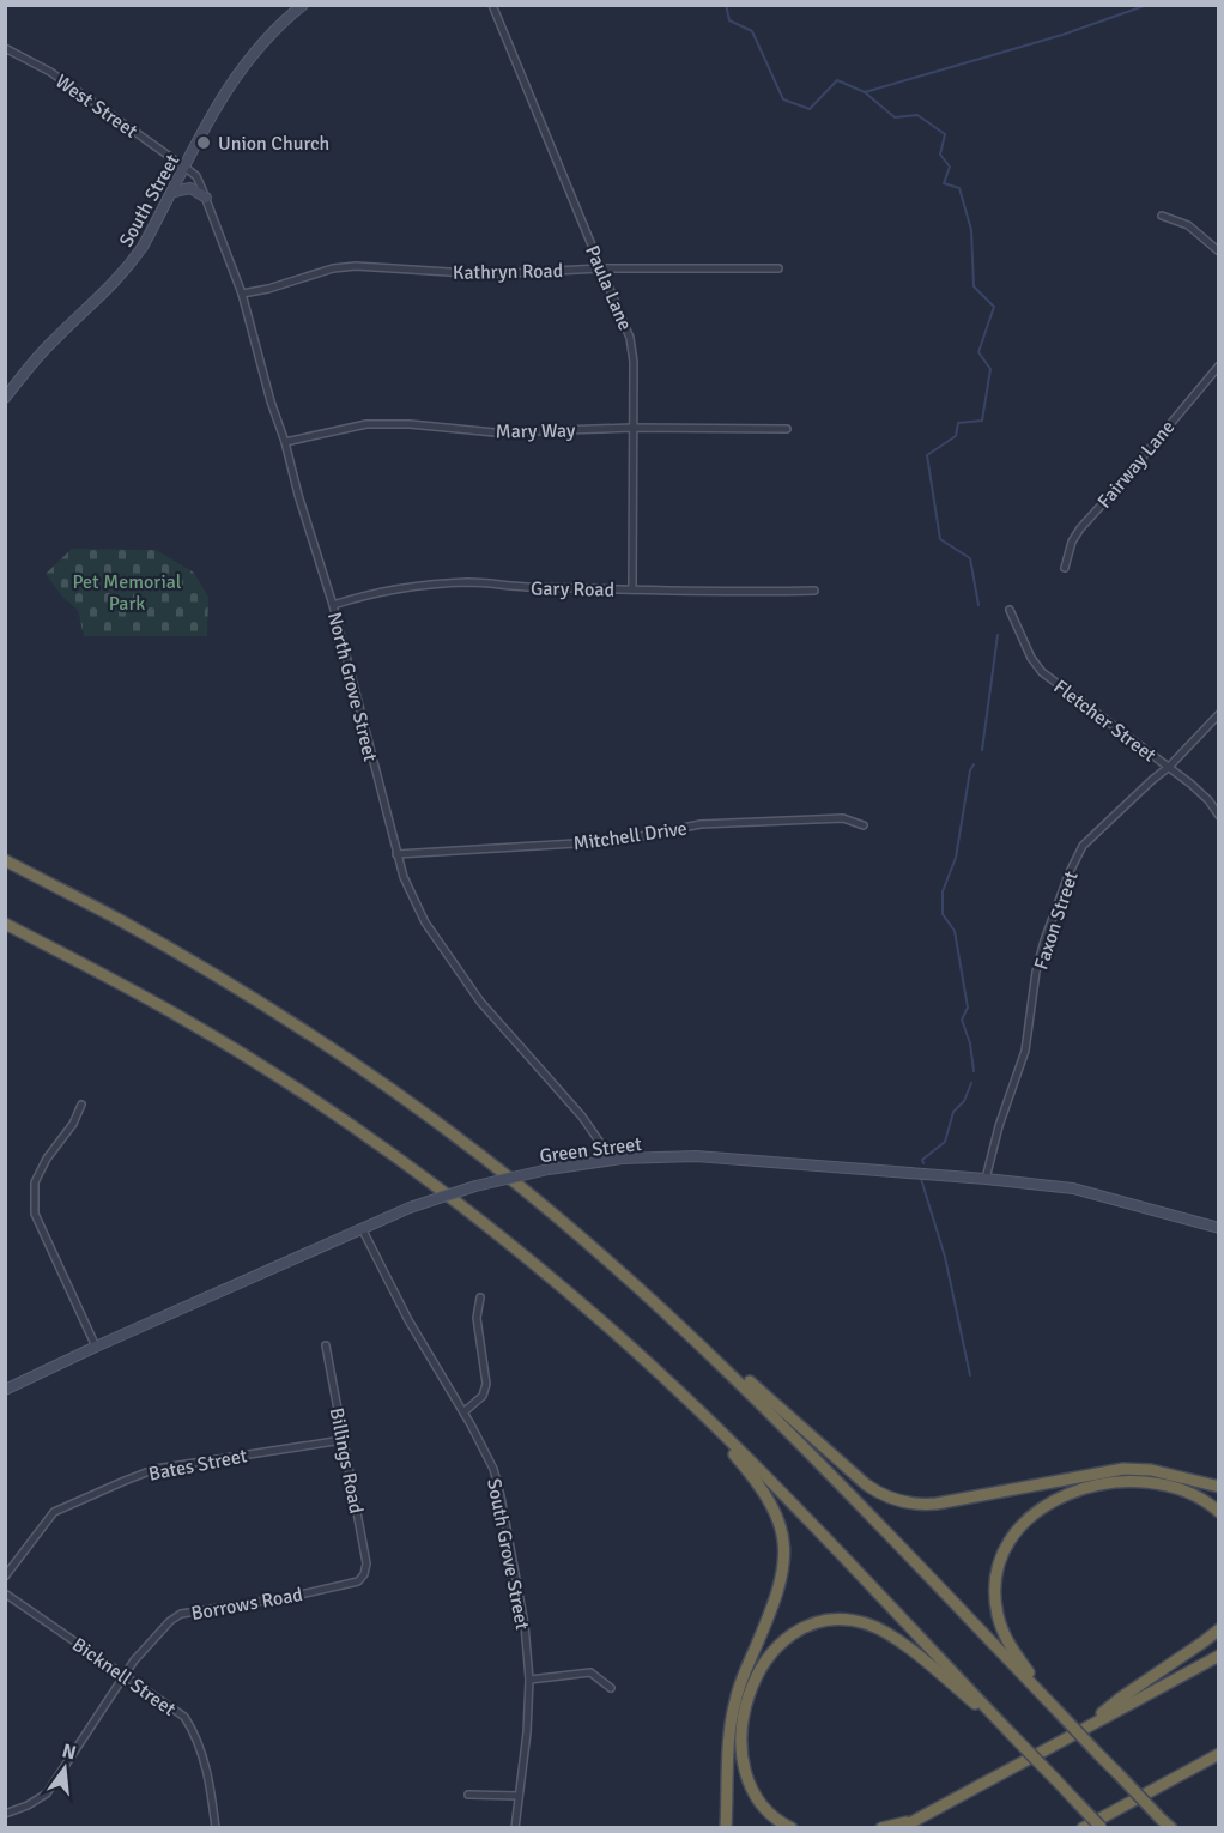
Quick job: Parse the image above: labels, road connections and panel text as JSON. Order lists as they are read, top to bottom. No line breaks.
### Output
{"streets":{"main road":["South Street","Green Street"],"street":["West Street","Kathryn Road","Paula Lane","Mary Way","Fairway Lane","Gary Road","North Grove Street","Fletcher Street","Mitchell Drive","Faxon Street","Billings Road","Bates Street","South Grove Street","Borrows Road","Bicknell Street"]},"crossings":[["West Street","South Street"],["West Street","North Grove Street"],["South Street","North Grove Street"],["Kathryn Road","Paula Lane"],["Kathryn Road","North Grove Street"],["Paula Lane","Mary Way"],["Paula Lane","Gary Road"],["Mary Way","North Grove Street"],["Gary Road","North Grove Street"],["North Grove Street","Mitchell Drive"],["North Grove Street","Green Street"],["Fletcher Street","Faxon Street"],["Faxon Street","Green Street"],["Green Street","South Grove Street"],["Billings Road","Bates Street"],["Billings Road","Borrows Road"],["Borrows Road","Bicknell Street"]],"parks":["Pet Memorial Park"],"places":["Union Church"],"north":"top"}
